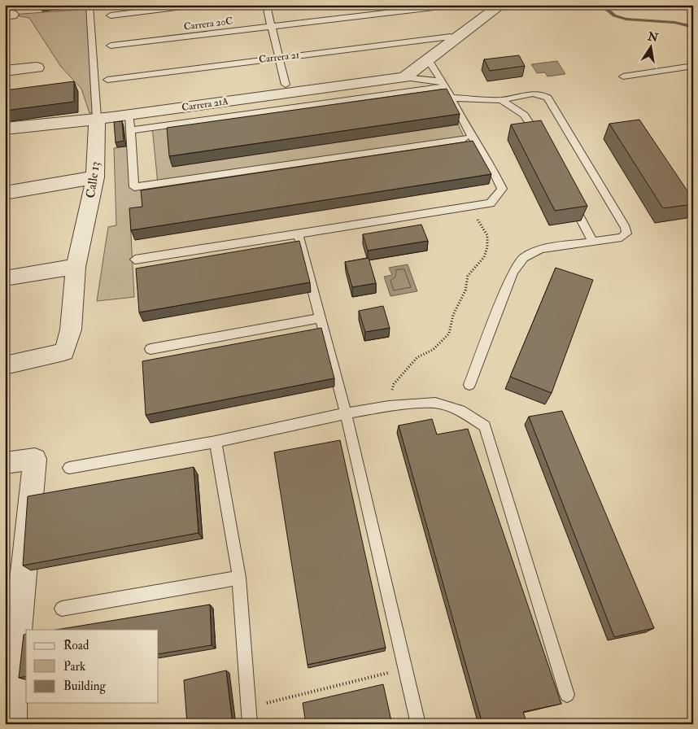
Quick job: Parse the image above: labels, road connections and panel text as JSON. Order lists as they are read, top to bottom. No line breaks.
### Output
{"streets":{"street":["Carrera 21A","Calle 13"],"lane":["Carrera 20C","Carrera 21"]},"crossings":[["Carrera 21A","Calle 13"]],"legend":["Road","Park","Building"],"north":"top"}
